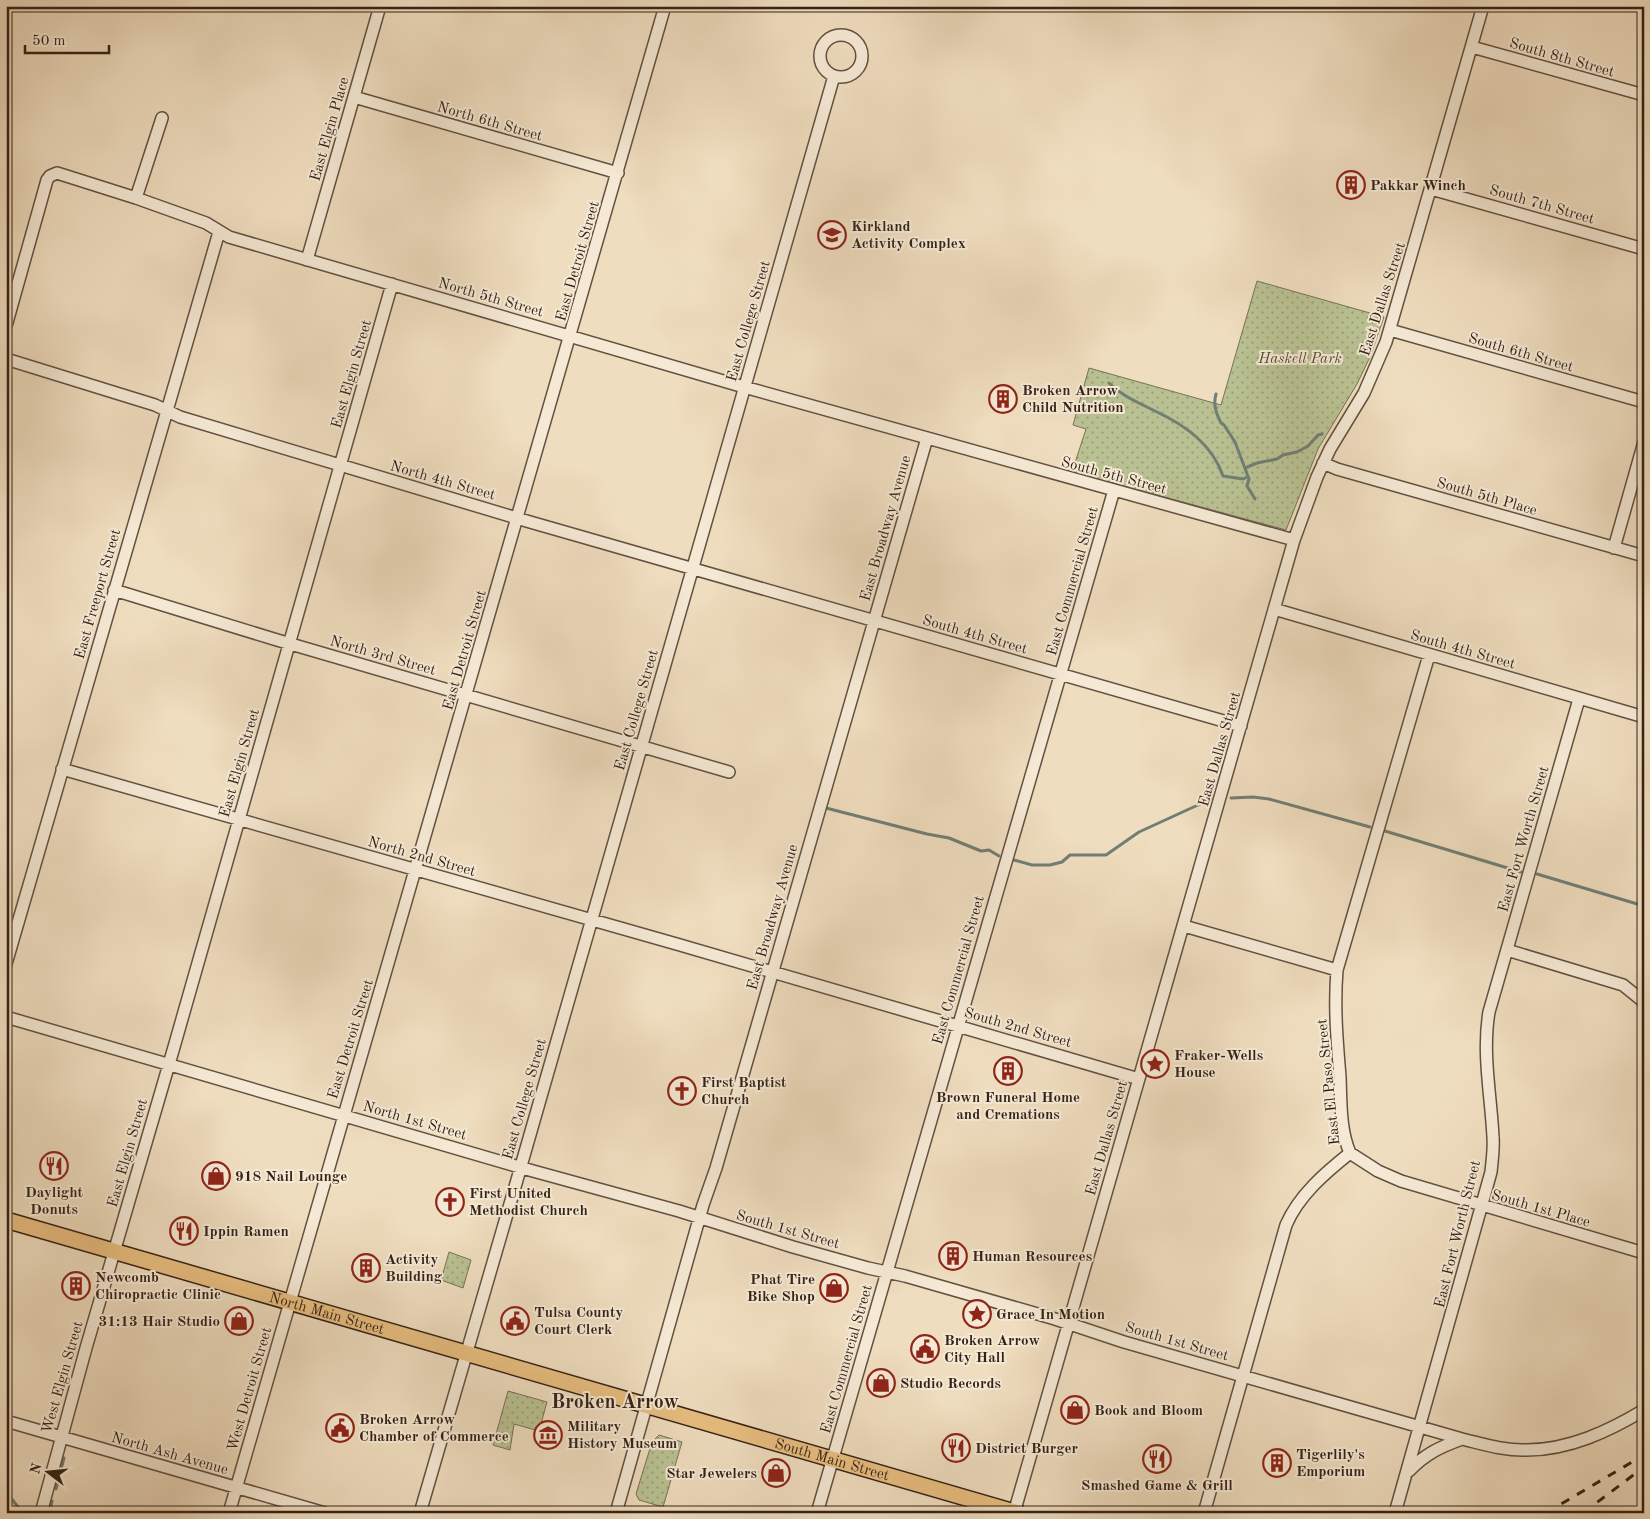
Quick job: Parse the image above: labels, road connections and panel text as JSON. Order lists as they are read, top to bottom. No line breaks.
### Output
{"streets":{"main road":["North Main Street","South Main Street"],"street":["South 8th Street","North 6th Street","East Elgin Place","South 7th Street","East Detroit Street","North 5th Street","East Dallas Street","East College Street","South 6th Street","East Elgin Street","South 5th Street","North 4th Street","South 5th Place","East Broadway Avenue","East Commercial Street","East Freeport Street","South 4th Street","North 3rd Street","East Fort Worth Street","North 2nd Street","South 2nd Street","East El Paso Street","North 1st Street","South 1st Place","South 1st Street","West Elgin Street","West Detroit Street","North Ash Avenue"]},"crossings":[["South 8th Street","East Dallas Street"],["North 6th Street","East Elgin Place"],["North 6th Street","East Detroit Street"],["East Elgin Place","North 5th Street"],["South 7th Street","East Dallas Street"],["East Detroit Street","North 5th Street"],["East Detroit Street","North 4th Street"],["East Detroit Street","North 3rd Street"],["East Detroit Street","North 2nd Street"],["East Detroit Street","North 1st Street"],["East Detroit Street","North Main Street"],["East Detroit Street","West Detroit Street"],["North 5th Street","East College Street"],["North 5th Street","East Elgin Street"],["North 5th Street","South 5th Street"],["North 5th Street","East Broadway Avenue"],["North 5th Street","East Freeport Street"],["East Dallas Street","South 6th Street"],["East Dallas Street","South 5th Street"],["East Dallas Street","South 5th Place"],["East Dallas Street","South 4th Street"],["East Dallas Street","South 2nd Street"],["East Dallas Street","South 1st Street"],["East Dallas Street","South Main Street"],["East College Street","North 4th Street"],["East College Street","North 3rd Street"],["East College Street","North 2nd Street"],["East College Street","North 1st Street"],["East College Street","North Main Street"],["East Elgin Street","North 4th Street"],["East Elgin Street","North 3rd Street"],["East Elgin Street","North 2nd Street"],["East Elgin Street","North 1st Street"],["East Elgin Street","North Main Street"],["East Elgin Street","West Elgin Street"],["South 5th Street","East Broadway Avenue"],["South 5th Street","East Commercial Street"],["North 4th Street","East Broadway Avenue"],["North 4th Street","East Freeport Street"],["North 4th Street","South 4th Street"],["East Broadway Avenue","South 4th Street"],["East Broadway Avenue","North 2nd Street"],["East Broadway Avenue","South 2nd Street"],["East Broadway Avenue","North 1st Street"],["East Broadway Avenue","South 1st Street"],["East Broadway Avenue","North Main Street"],["East Broadway Avenue","South Main Street"],["East Commercial Street","South 4th Street"],["East Commercial Street","South 2nd Street"],["East Commercial Street","South 1st Street"],["East Commercial Street","South Main Street"],["East Freeport Street","North 3rd Street"],["East Freeport Street","North 2nd Street"],["South 4th Street","East Fort Worth Street"],["South 4th Street","East El Paso Street"],["East Fort Worth Street","South 1st Place"],["East Fort Worth Street","South 1st Street"],["North 2nd Street","South 2nd Street"],["East El Paso Street","South 1st Place"],["East El Paso Street","South 1st Street"],["North 1st Street","South 1st Street"],["North Main Street","West Elgin Street"],["North Main Street","West Detroit Street"],["North Main Street","South Main Street"],["West Elgin Street","North Ash Avenue"],["West Detroit Street","North Ash Avenue"]],"districts":["Broken Arrow"],"parks":["Haskell Park"],"places":{"building":["Pakkar Winch","Broken Arrow Child Nutrition","Brown Funeral Home and Cremations","Human Resources","Activity Building","Newcomb Chiropractic Clinic","Tigerlily's Emporium"],"school or university":["Kirkland Activity Complex"],"place":["Fraker-Wells House","Grace In Motion"],"church":["First Baptist Church","First United Methodist Church"],"restaurant":["Daylight Donuts","Ippin Ramen","District Burger","Smashed Game & Grill"],"shop":["918 Nail Lounge","Phat Tire Bike Shop","31:13 Hair Studio","Studio Records","Book and Bloom","Star Jewelers"],"public building":["Tulsa County Court Clerk","Broken Arrow City Hall","Broken Arrow Chamber of Commerce"],"museum":["Military History Museum"]},"scale_bar":"50 m","north":"left"}
